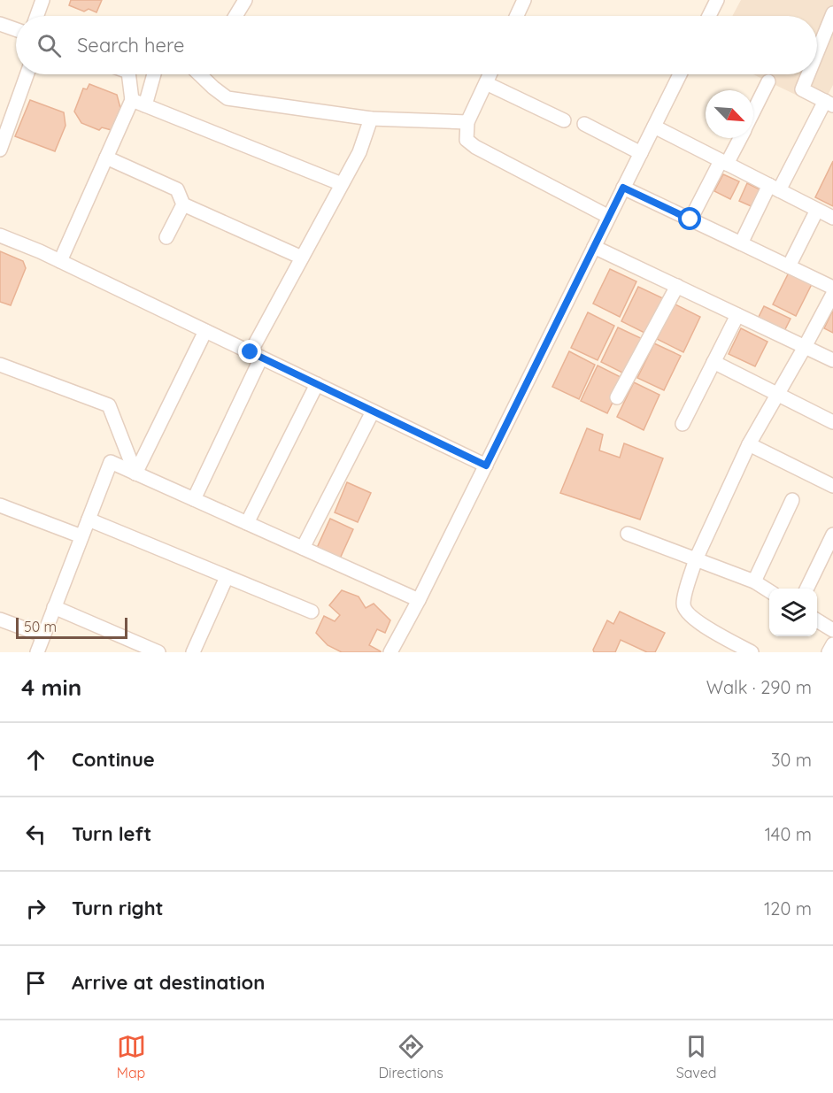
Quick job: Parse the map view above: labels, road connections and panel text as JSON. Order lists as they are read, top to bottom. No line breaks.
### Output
{"scale_bar":"50 m","north":"bottom right","page":{"search":"Search here","scale":"50 m","heading":["4 min","Walk · 290 m"],"list":[["Continue","30 m"],["Turn left","140 m"],["Turn right","120 m"],"Arrive at destination"],"nav":["Map","Directions","Saved"]}}
